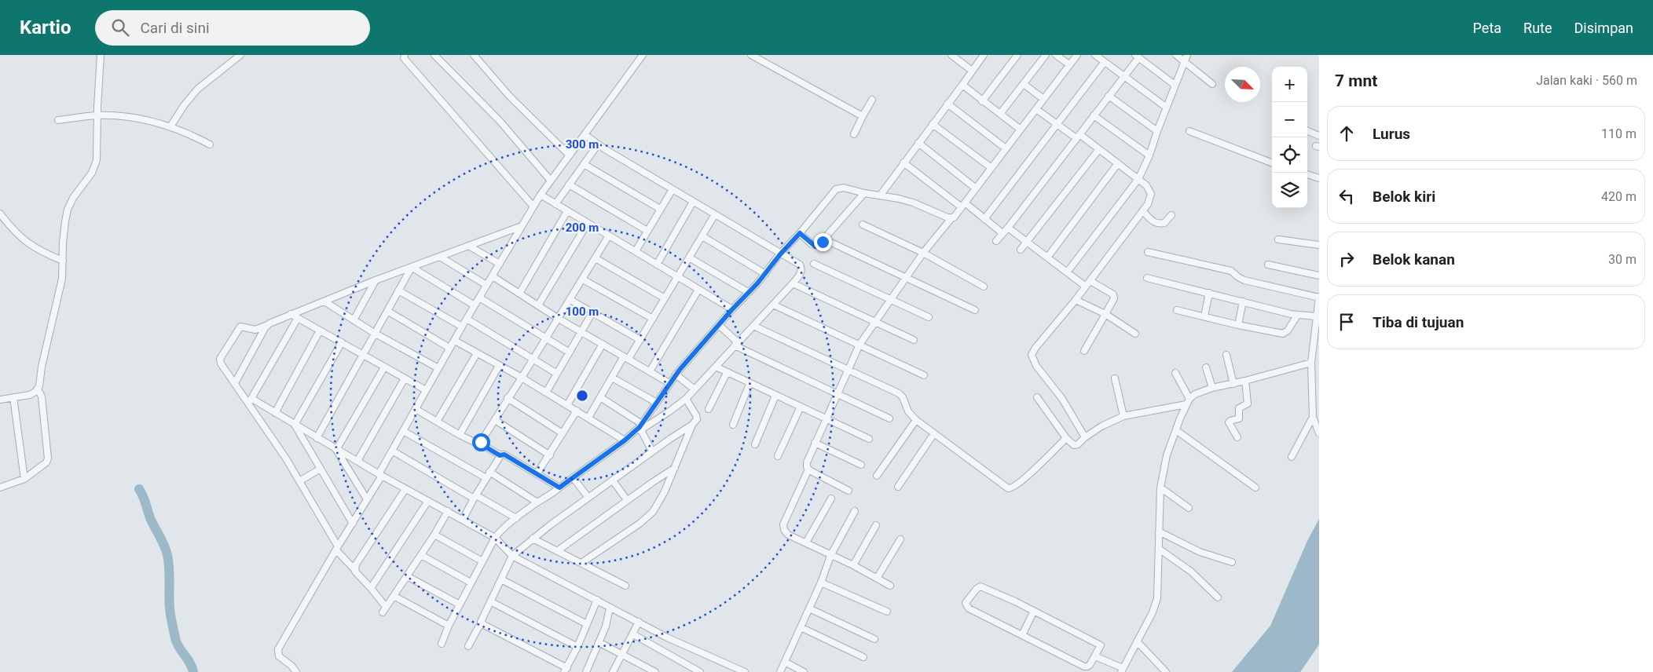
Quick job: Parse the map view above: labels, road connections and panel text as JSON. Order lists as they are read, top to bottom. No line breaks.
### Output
{"north":"bottom right","page":{"header":"Kartio","search":"Cari di sini","nav":["Peta","Rute","Disimpan"],"heading":["7 mnt","Jalan kaki · 560 m"],"map_buttons":["+","−"],"list":[["Lurus","110 m"],["Belok kiri","420 m"],["Belok kanan","30 m"],"Tiba di tujuan"]},"rings":["300 m","200 m","100 m"]}
